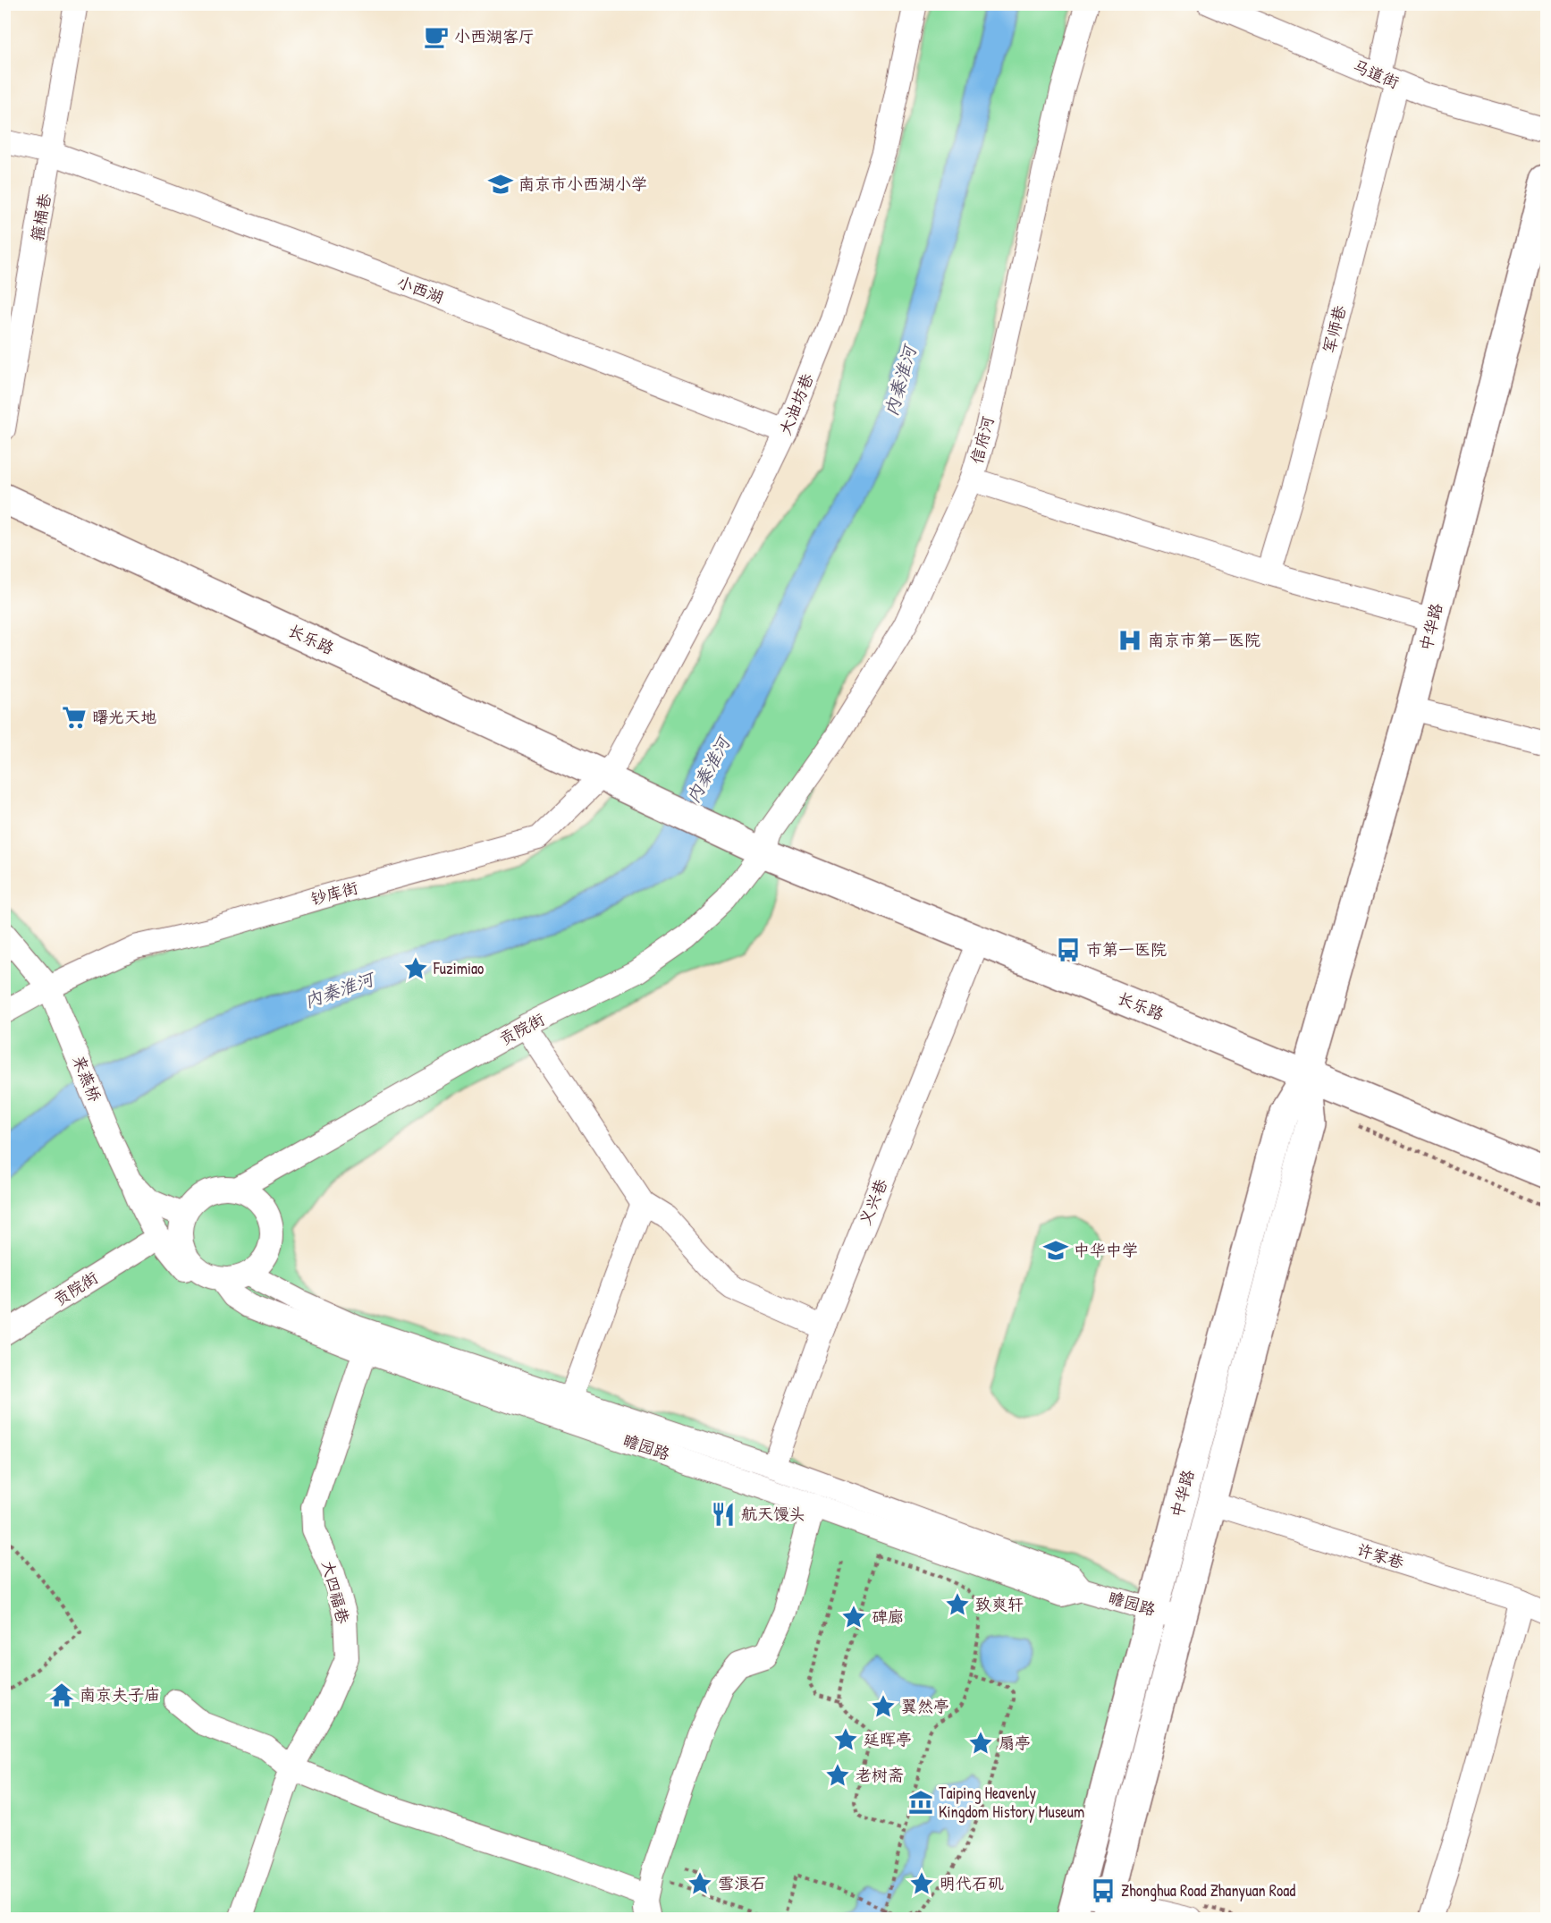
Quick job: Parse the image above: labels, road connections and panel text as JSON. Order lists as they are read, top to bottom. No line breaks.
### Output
{"streets":{"main road":["中华路","长乐路"],"street":["马道街","箍桶巷","小西湖","军师巷","大油坊巷","信府河","钞库街","贡院街","来燕桥","义兴巷","瞻园路","许家巷","大四福巷"]},"crossings":[["马道街","军师巷"],["箍桶巷","小西湖"],["小西湖","大油坊巷"],["大油坊巷","长乐路"],["大油坊巷","钞库街"],["信府河","长乐路"],["信府河","贡院街"],["中华路","长乐路"],["中华路","瞻园路"],["中华路","许家巷"],["长乐路","钞库街"],["长乐路","贡院街"],["长乐路","义兴巷"],["钞库街","来燕桥"],["贡院街","瞻园路"],["义兴巷","瞻园路"],["瞻园路","大四福巷"]],"water":["内秦淮河"],"places":{"cafe":["小西湖客厅"],"school or university":["南京市小西湖小学","中华中学"],"hospital":["南京市第一医院"],"supermarket":["曙光天地"],"bus stop":["市第一医院","Zhonghua Road Zhanyuan Road"],"place":["Fuzimiao","致爽轩","碑廊","翼然亭","延晖亭","扇亭","老树斋","雪浪石","明代石矶"],"restaurant":["航天馒头"],"temple":["南京夫子庙"],"museum":["Taiping Heavenly Kingdom History Museum"]}}
